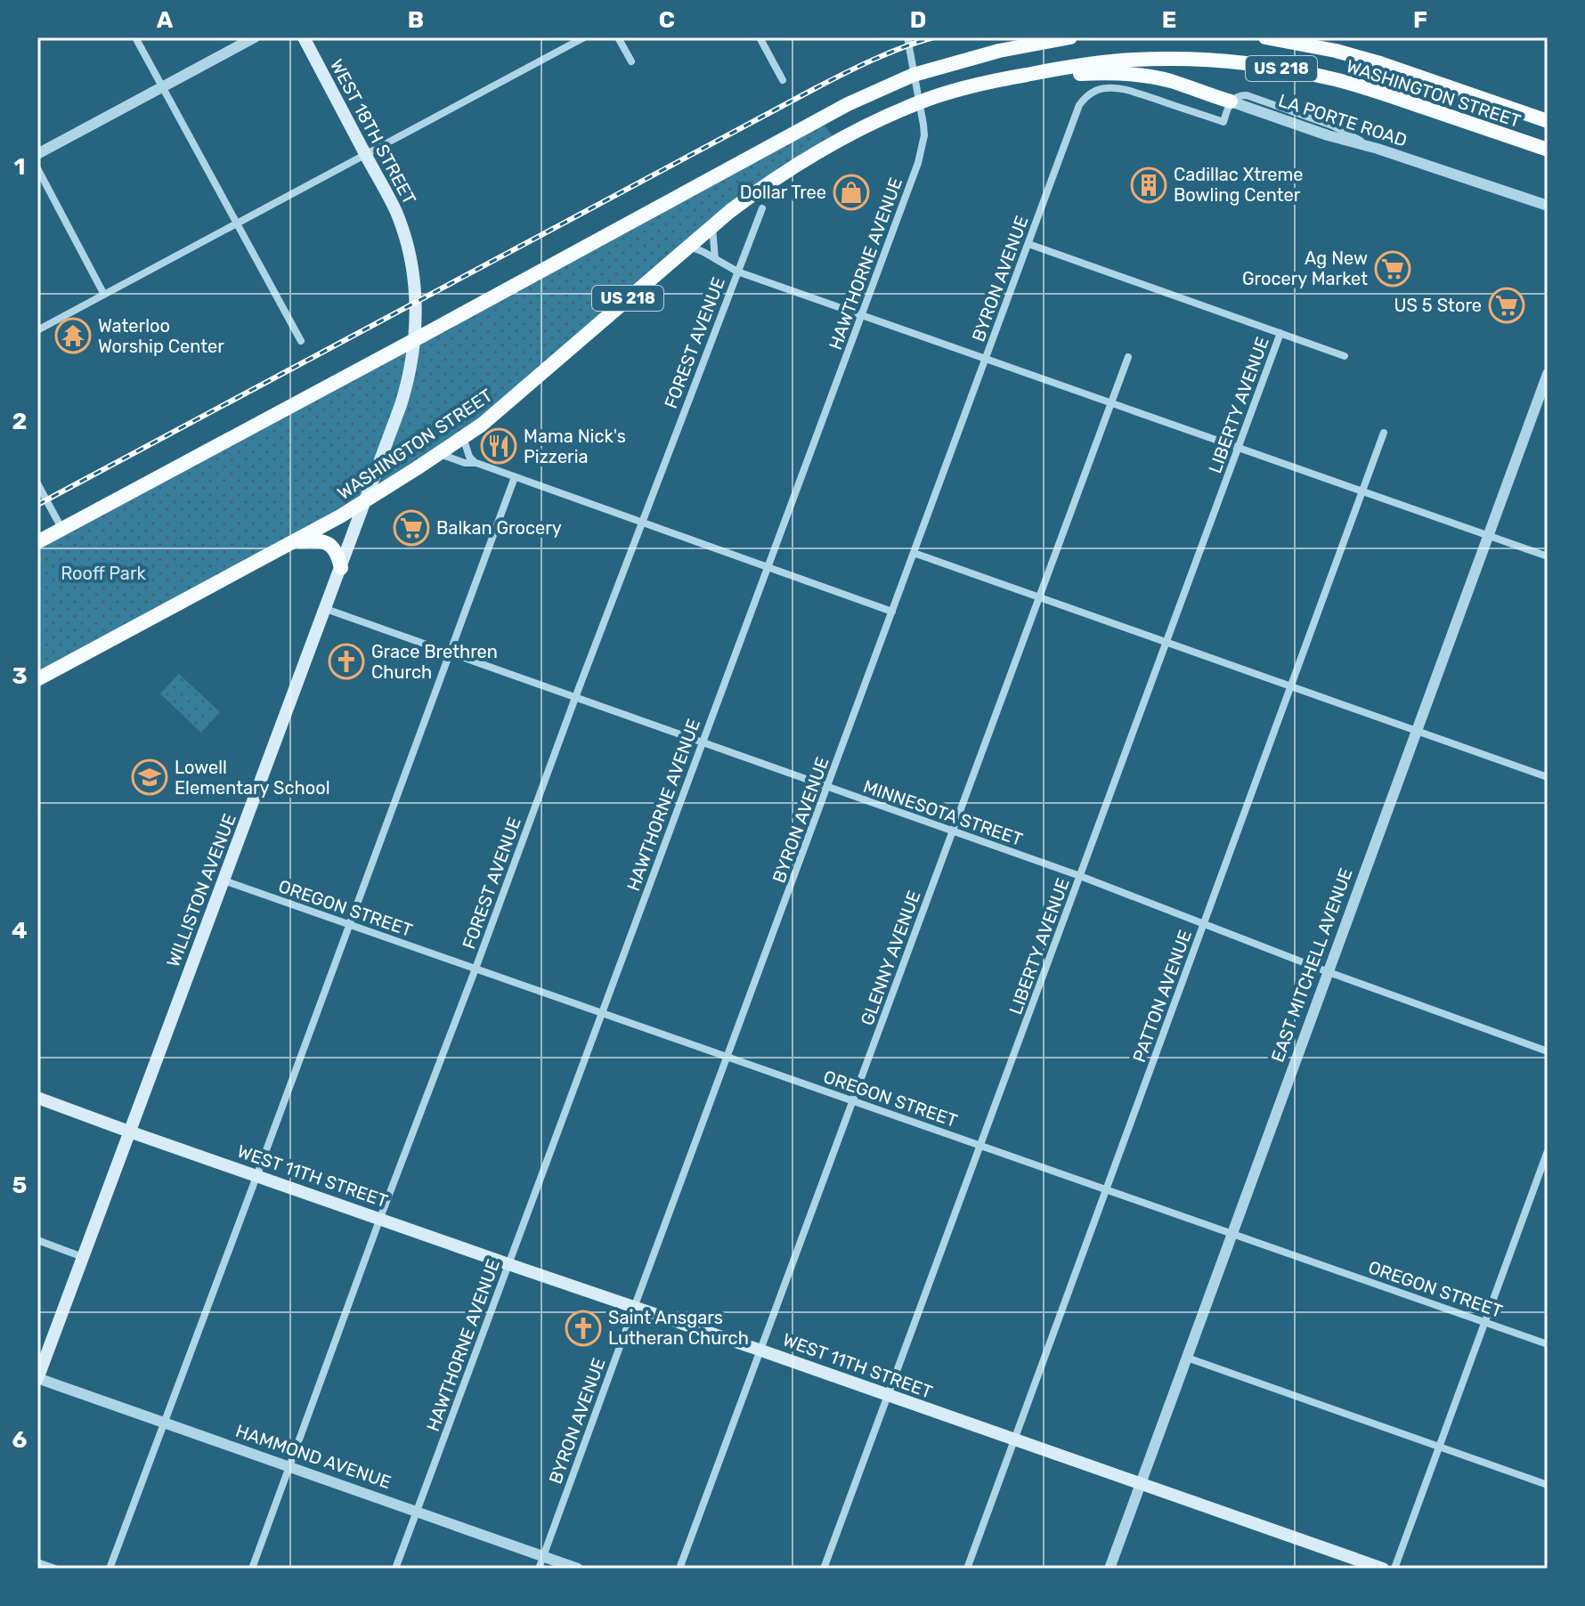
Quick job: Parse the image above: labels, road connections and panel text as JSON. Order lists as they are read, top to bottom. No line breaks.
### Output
{"streets":{"highway":["US 218","WASHINGTON STREET"],"main road":["WEST 18TH STREET","WILLISTON AVENUE","WEST 11TH STREET"],"street":["LA PORTE ROAD","HAWTHORNE AVENUE","BYRON AVENUE","FOREST AVENUE","LIBERTY AVENUE","MINNESOTA STREET","OREGON STREET","GLENNY AVENUE","EAST MITCHELL AVENUE","PATTON AVENUE","HAMMOND AVENUE"]},"crossings":[["WASHINGTON STREET","HAWTHORNE AVENUE"],["WASHINGTON STREET","WILLISTON AVENUE"],["LA PORTE ROAD","BYRON AVENUE"],["WEST 18TH STREET","WILLISTON AVENUE"],["HAWTHORNE AVENUE","MINNESOTA STREET"],["HAWTHORNE AVENUE","OREGON STREET"],["HAWTHORNE AVENUE","WEST 11TH STREET"],["HAWTHORNE AVENUE","HAMMOND AVENUE"],["BYRON AVENUE","MINNESOTA STREET"],["BYRON AVENUE","OREGON STREET"],["BYRON AVENUE","WEST 11TH STREET"],["BYRON AVENUE","HAMMOND AVENUE"],["FOREST AVENUE","MINNESOTA STREET"],["FOREST AVENUE","OREGON STREET"],["FOREST AVENUE","WEST 11TH STREET"],["FOREST AVENUE","HAMMOND AVENUE"],["LIBERTY AVENUE","MINNESOTA STREET"],["LIBERTY AVENUE","OREGON STREET"],["LIBERTY AVENUE","WEST 11TH STREET"],["MINNESOTA STREET","WILLISTON AVENUE"],["MINNESOTA STREET","GLENNY AVENUE"],["MINNESOTA STREET","EAST MITCHELL AVENUE"],["MINNESOTA STREET","PATTON AVENUE"],["WILLISTON AVENUE","OREGON STREET"],["WILLISTON AVENUE","WEST 11TH STREET"],["WILLISTON AVENUE","HAMMOND AVENUE"],["OREGON STREET","GLENNY AVENUE"],["OREGON STREET","EAST MITCHELL AVENUE"],["OREGON STREET","PATTON AVENUE"],["GLENNY AVENUE","WEST 11TH STREET"],["EAST MITCHELL AVENUE","WEST 11TH STREET"],["PATTON AVENUE","WEST 11TH STREET"]],"parks":["Rooff Park"],"places":{"building":["Cadillac Xtreme Bowling Center"],"shop":["Dollar Tree"],"supermarket":["Ag New Grocery Market","US 5 Store","Balkan Grocery"],"temple":["Waterloo Worship Center"],"restaurant":["Mama Nick's Pizzeria"],"church":["Grace Brethren Church","Saint Ansgars Lutheran Church"],"school or university":["Lowell Elementary School"]},"grid":{"columns":["A","B","C","D","E","F"],"rows":["1","2","3","4","5","6"]}}
